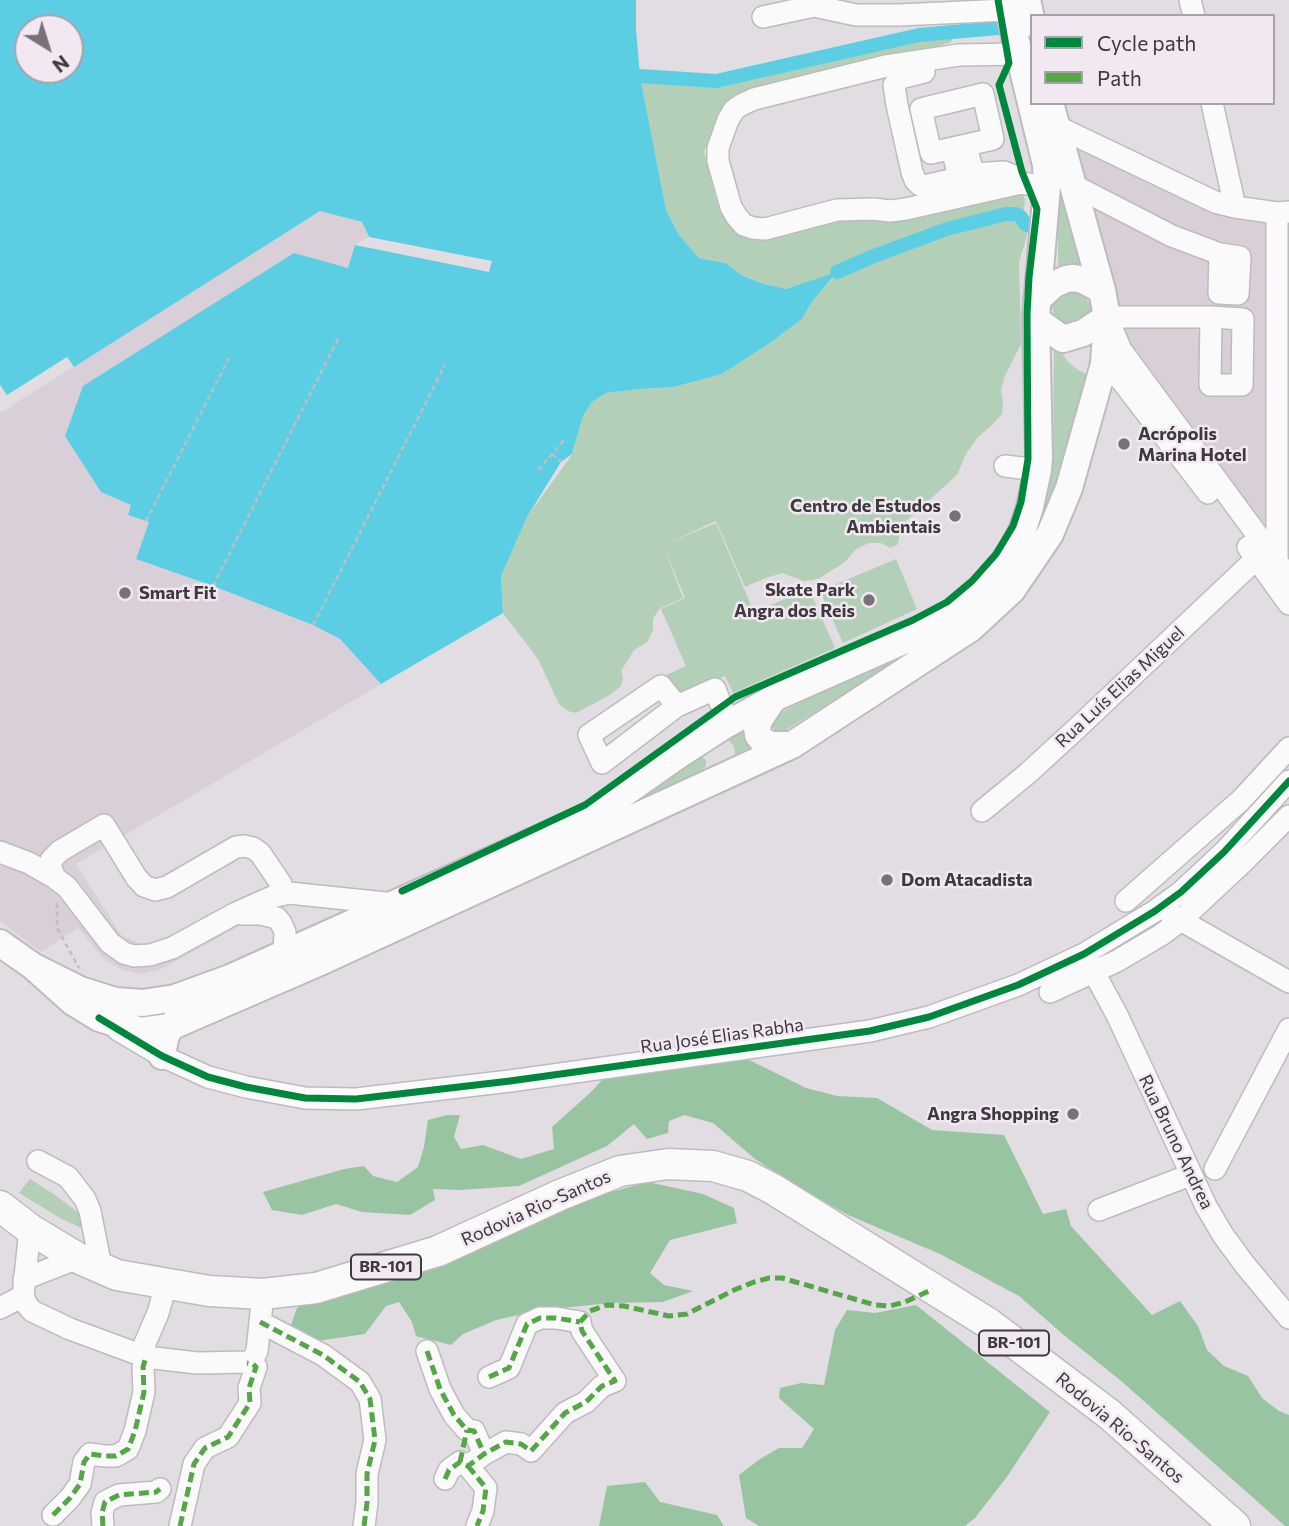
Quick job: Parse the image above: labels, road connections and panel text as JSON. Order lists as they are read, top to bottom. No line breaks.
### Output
{"streets":{"highway":["Rodovia Rio-Santos","BR-101"],"main road":["Rua José Elias Rabha"],"street":["Rua Luís Elias Miguel","Rua Bruno Andrea"]},"crossings":[["Rua José Elias Rabha","Rua Bruno Andrea"]],"places":["Acrópolis Marina Hotel","Centro de Estudos Ambientais","Smart Fit","Skate Park Angra dos Reis","Dom Atacadista","Angra Shopping"],"legend":["Cycle path","Path"],"north":"bottom right"}
